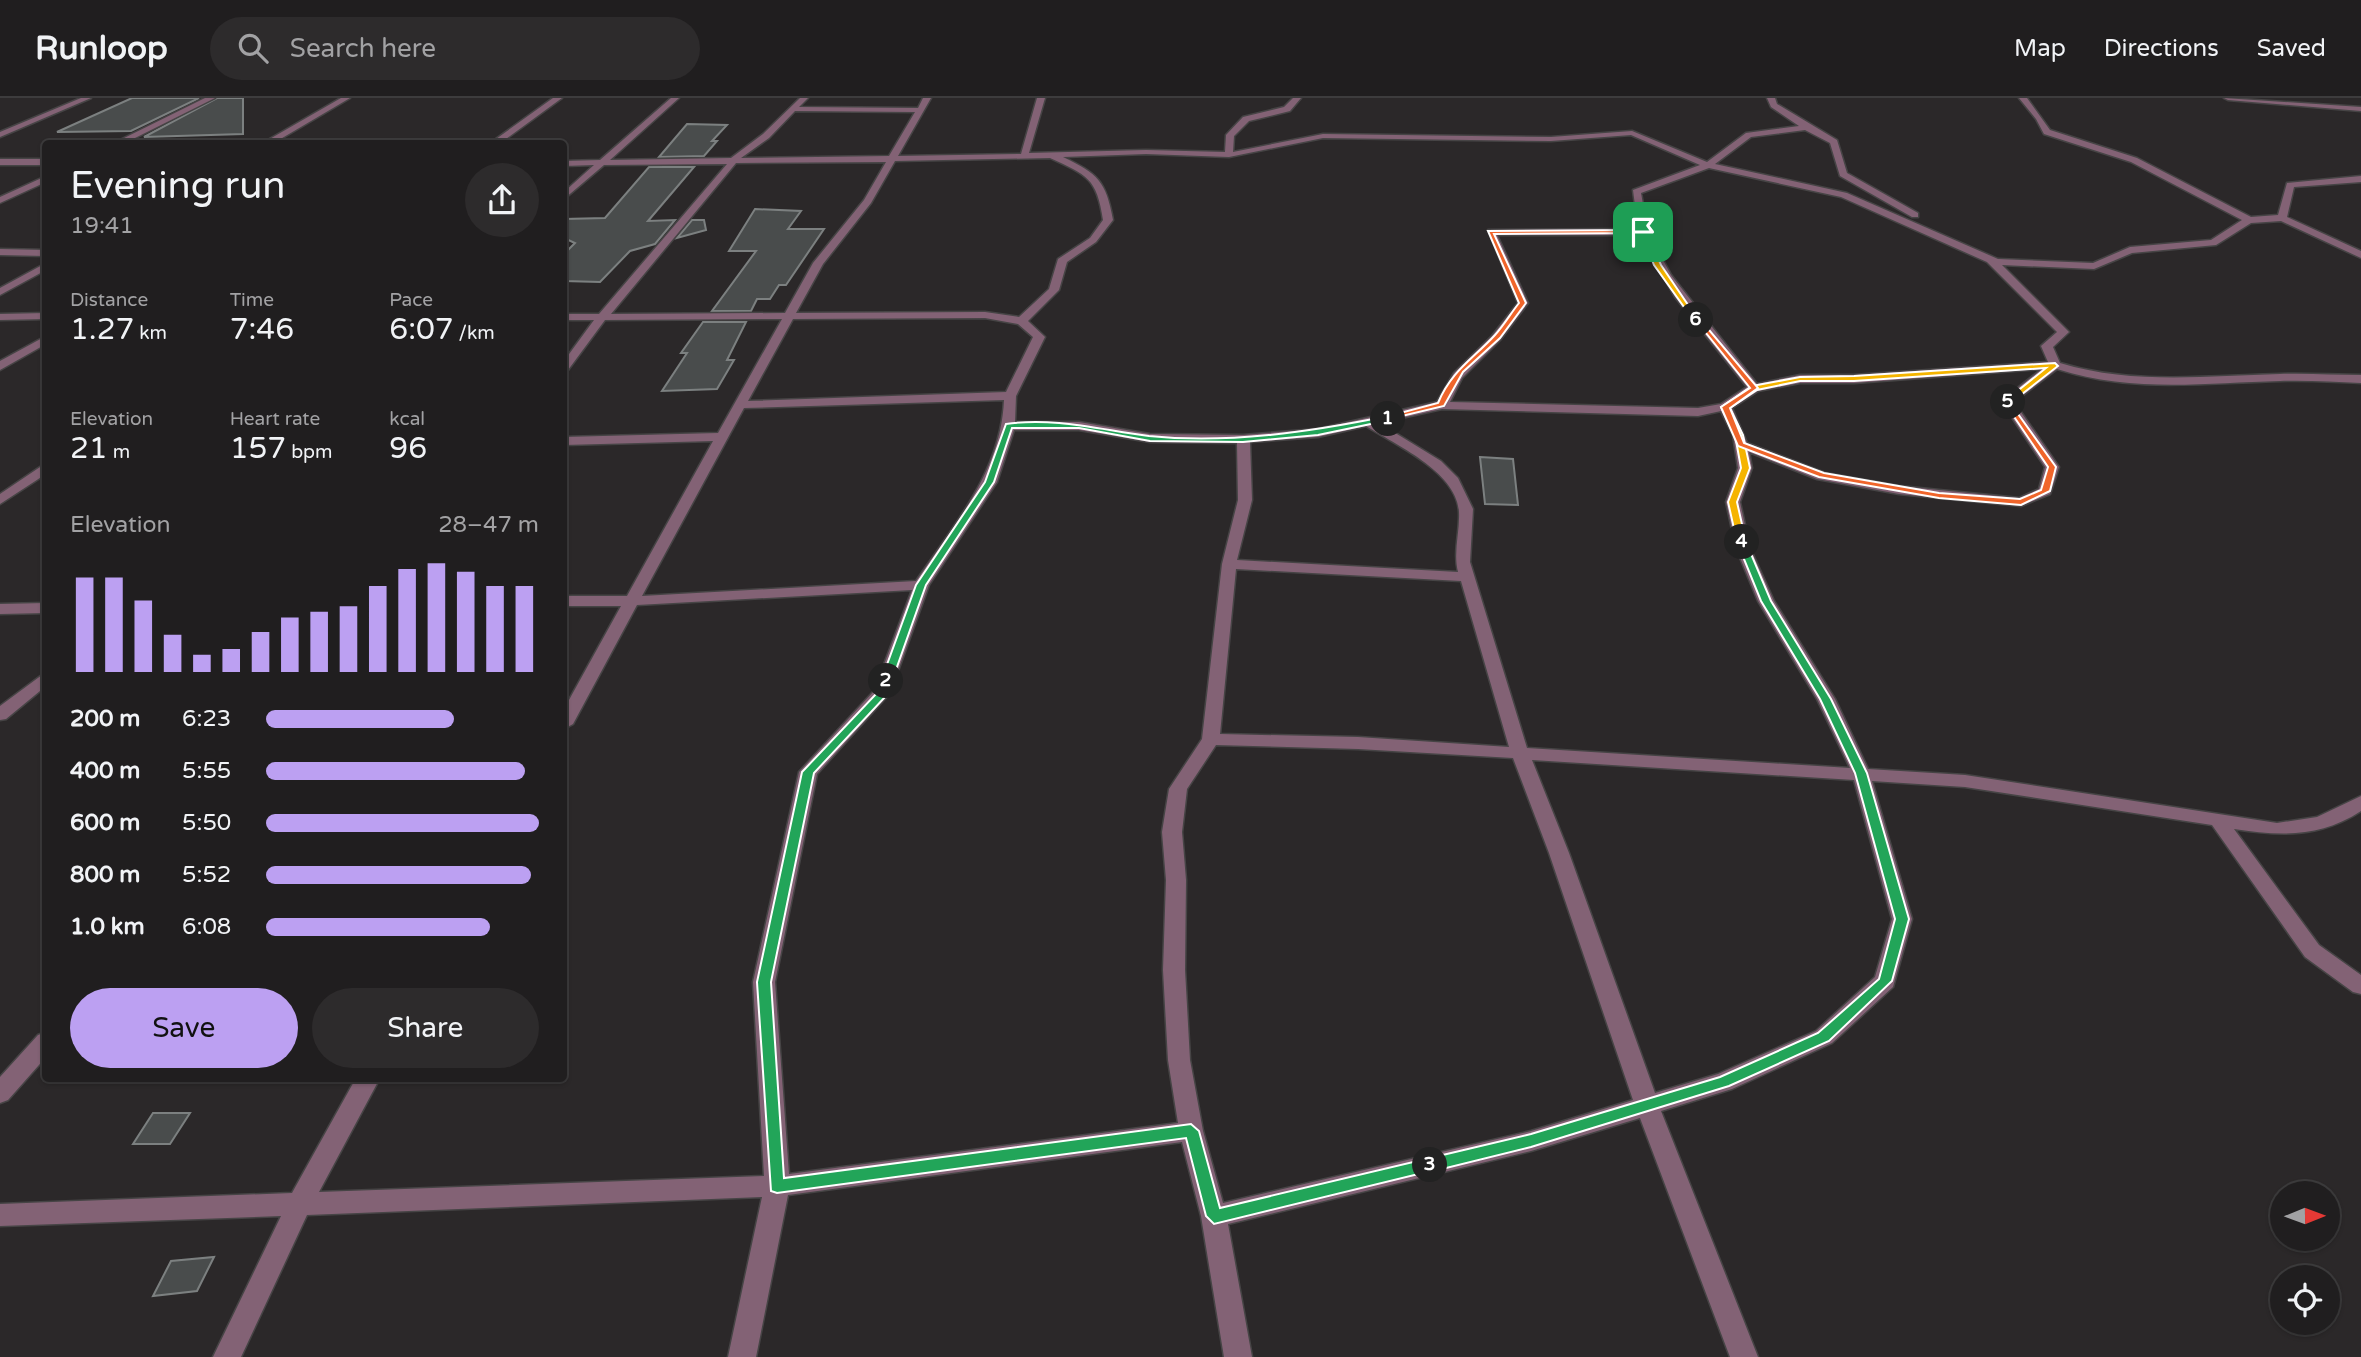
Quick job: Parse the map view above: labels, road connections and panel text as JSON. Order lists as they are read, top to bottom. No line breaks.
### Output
{"north":"right","page":{"header":"Runloop","search":"Search here","nav":["Map","Directions","Saved"],"heading":["Evening run","19:41"],"stats":[["Distance","1.27 km"],["Time","7:46"],["Pace","6:07 /km"],["Elevation","21 m"],["Heart rate","157 bpm"],["kcal","96"]],"pins":["6","5","1","4","2","3"],"chart":["Elevation","28–47 m"],"list":[{"name":"200 m","note":"6:23"},{"name":"400 m","note":"5:55"},{"name":"600 m","note":"5:50"},{"name":"800 m","note":"5:52"},{"name":"1.0 km","note":"6:08"}],"buttons":["Save","Share"]}}
